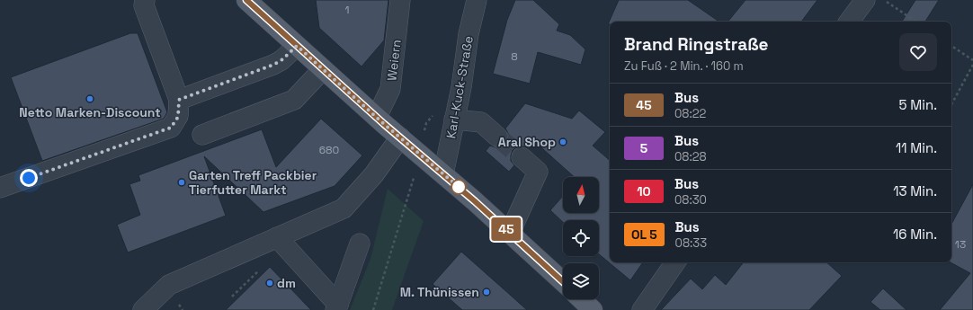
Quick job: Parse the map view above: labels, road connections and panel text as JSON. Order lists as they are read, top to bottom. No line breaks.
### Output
{"streets":{"street":["Weiern","Karl-Kuck-Straße"]},"places":["Netto Marken-Discount","Aral Shop","Garten Treff Packbier Tierfutter Markt","dm","M. Thünissen"],"lines":["bus line 45"],"house_numbers":["1","8","680","13"],"north":"top","page":{"on_map":"45","heading":["Brand Ringstraße","Zu Fuß · 2 Min. · 160 m"],"list":[{"mark":"45","name":"Bus","note":"08:22","value":"5 Min."},{"mark":"5","name":"Bus","note":"08:28","value":"11 Min."},{"mark":"10","name":"Bus","note":"08:30","value":"13 Min."},{"mark":"OL 5","name":"Bus","note":"08:33","value":"16 Min."}]}}
